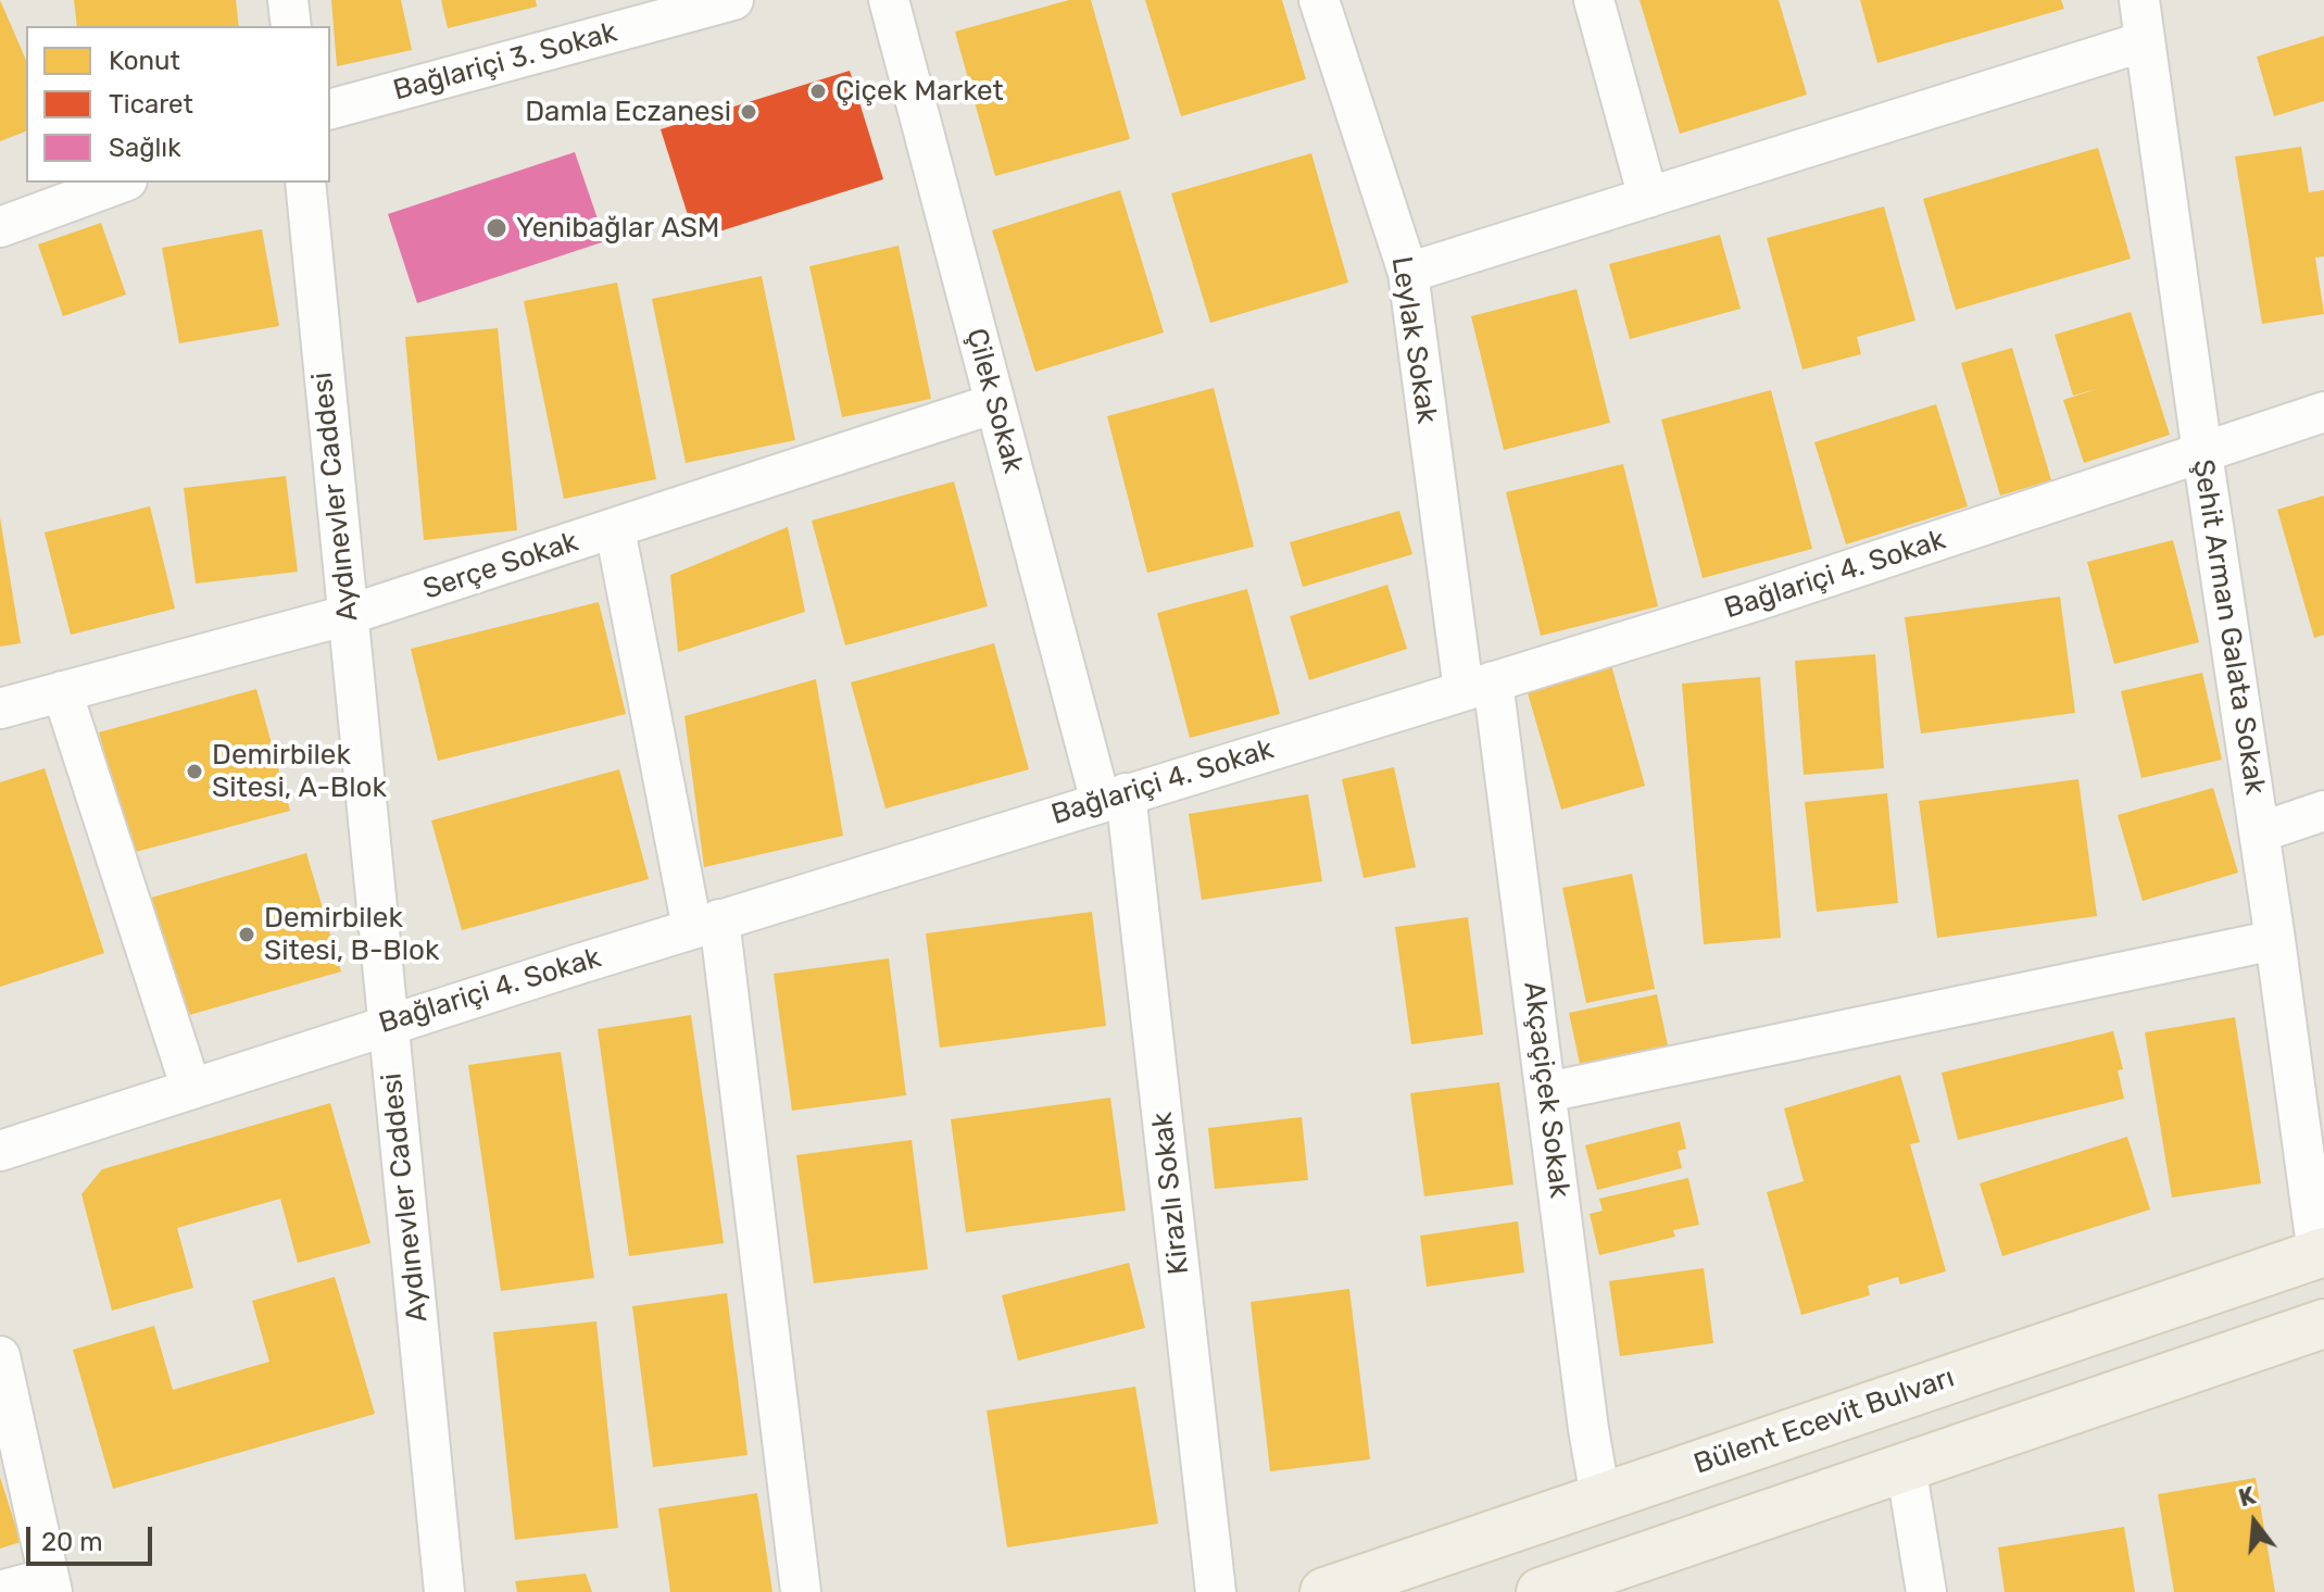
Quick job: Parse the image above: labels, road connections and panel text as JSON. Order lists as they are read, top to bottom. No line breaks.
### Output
{"streets":{"main road":["Bülent Ecevit Bulvarı"],"street":["Bağlariçi 3. Sokak","Leylak Sokak","Çilek Sokak","Aydınevler Caddesi","Serçe Sokak","Bağlariçi 4. Sokak","Şehit Arman Galata Sokak","Akçaçiçek Sokak","Kirazlı Sokak"]},"crossings":[["Leylak Sokak","Bağlariçi 4. Sokak"],["Leylak Sokak","Akçaçiçek Sokak"],["Çilek Sokak","Serçe Sokak"],["Çilek Sokak","Bağlariçi 4. Sokak"],["Çilek Sokak","Kirazlı Sokak"],["Aydınevler Caddesi","Serçe Sokak"],["Aydınevler Caddesi","Bağlariçi 4. Sokak"],["Bağlariçi 4. Sokak","Şehit Arman Galata Sokak"],["Bağlariçi 4. Sokak","Akçaçiçek Sokak"],["Bağlariçi 4. Sokak","Kirazlı Sokak"],["Şehit Arman Galata Sokak","Bülent Ecevit Bulvarı"],["Akçaçiçek Sokak","Bülent Ecevit Bulvarı"]],"places":["Çiçek Market","Damla Eczanesi","Yenibağlar ASM","Demirbilek Sitesi, A-Blok","Demirbilek Sitesi, B-Blok"],"legend":["Konut","Ticaret","Sağlık"],"scale_bar":"20 m","north":"top"}
